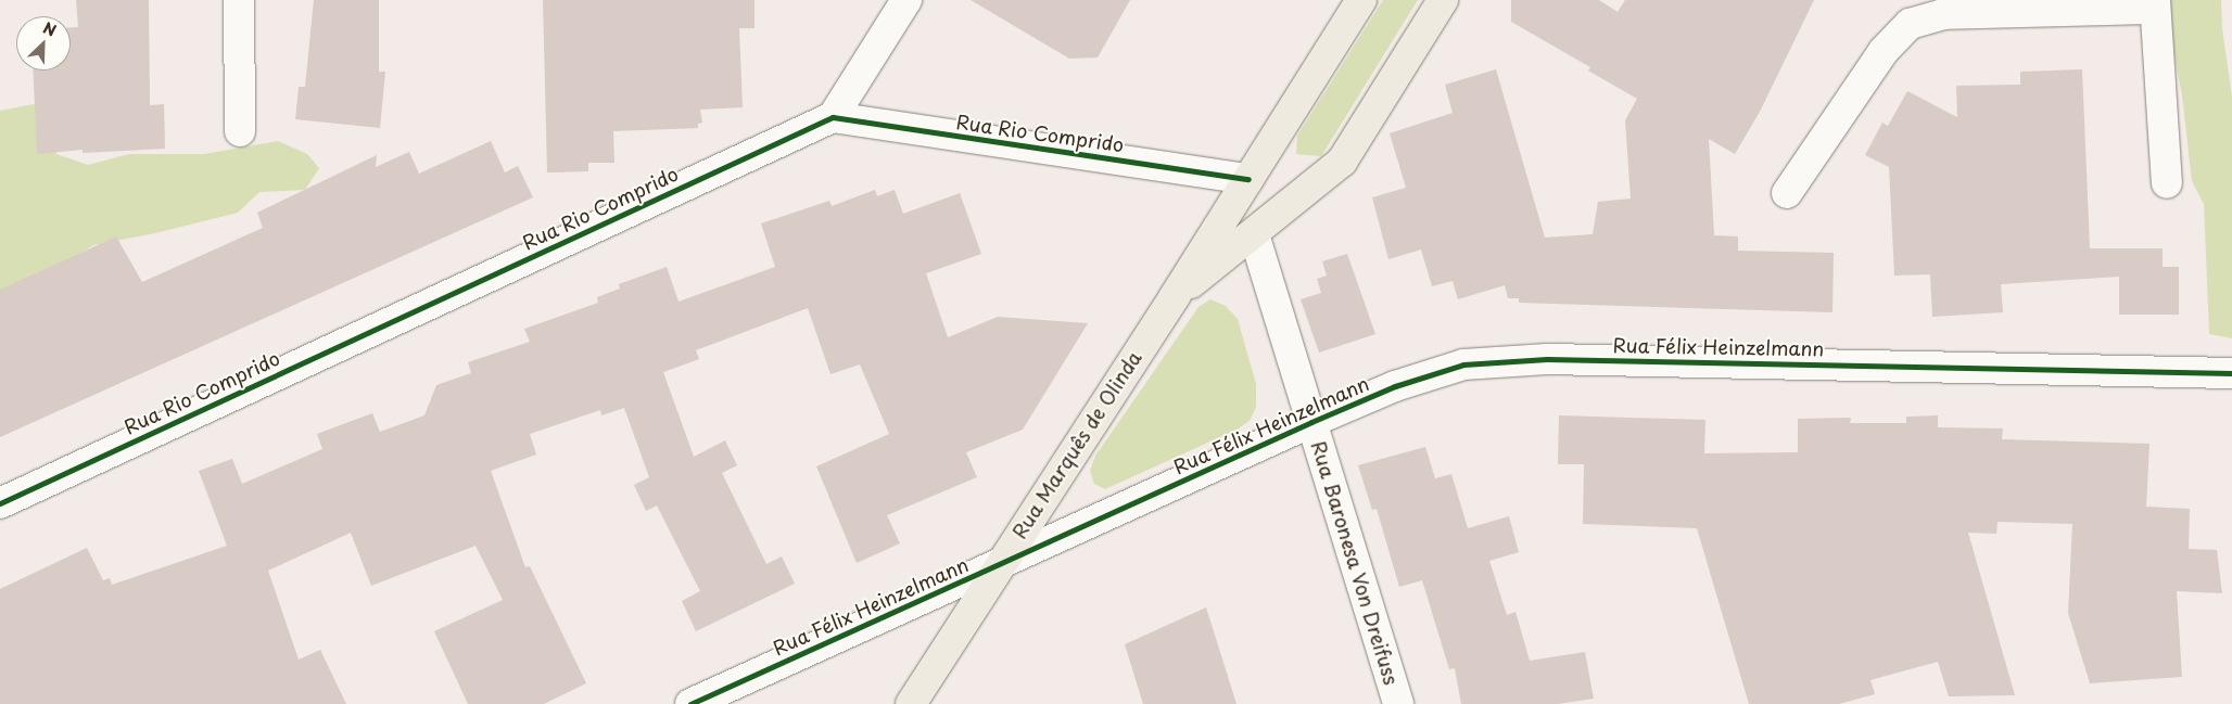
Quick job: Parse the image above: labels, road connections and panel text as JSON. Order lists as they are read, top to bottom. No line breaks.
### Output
{"streets":{"main road":["Rua Marquês de Olinda"],"street":["Rua Rio Comprido","Rua Félix Heinzelmann","Rua Baronesa Von Dreifuss"]},"crossings":[["Rua Rio Comprido","Rua Marquês de Olinda"],["Rua Félix Heinzelmann","Rua Marquês de Olinda"],["Rua Félix Heinzelmann","Rua Baronesa Von Dreifuss"],["Rua Marquês de Olinda","Rua Baronesa Von Dreifuss"]],"north":"top right"}
